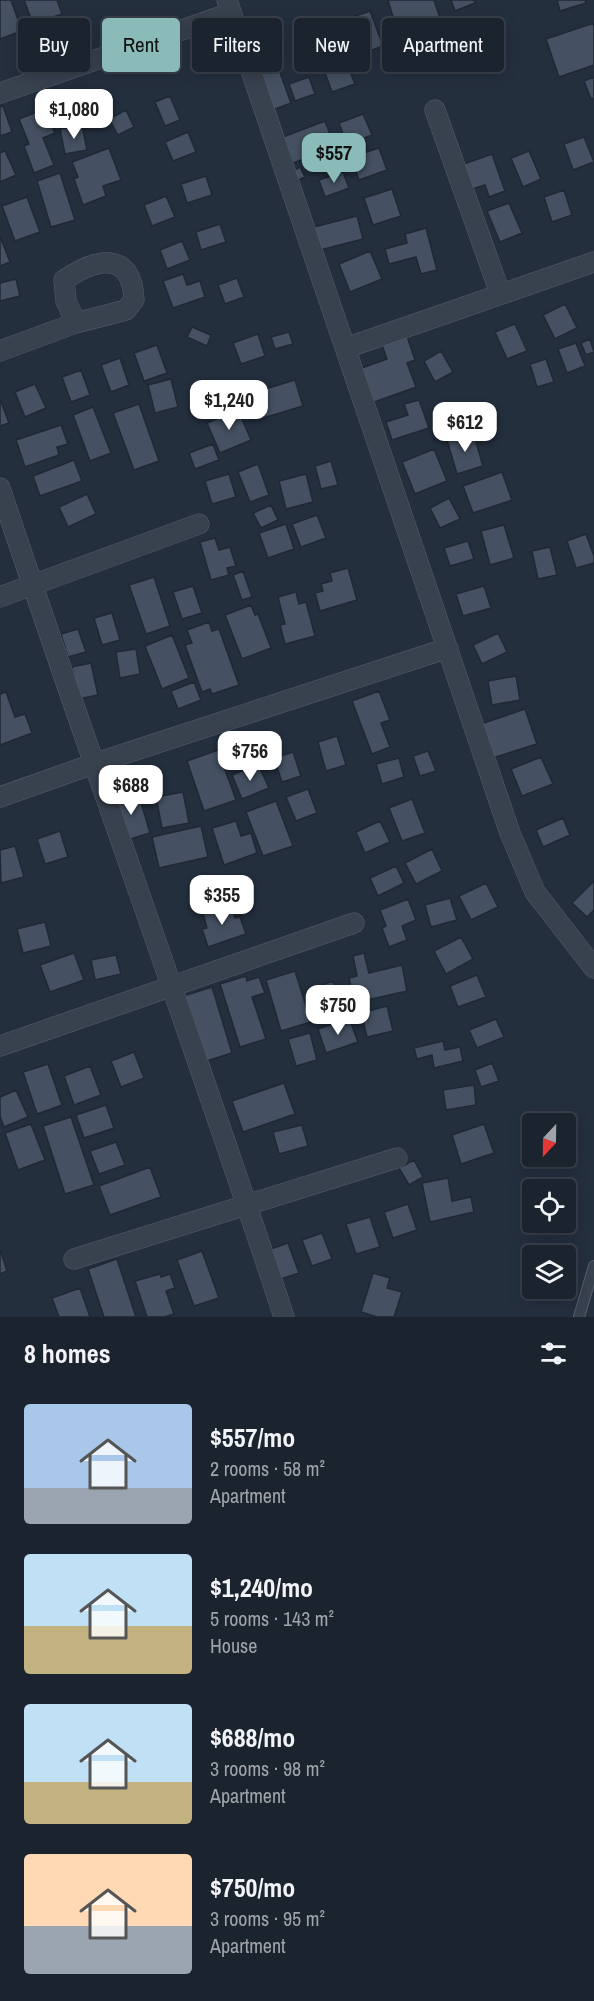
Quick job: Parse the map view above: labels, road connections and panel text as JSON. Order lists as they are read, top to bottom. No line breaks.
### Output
{"north":"bottom","page":{"chip":["Buy","Rent","Filters","New","Apartment"],"price":["$1,080","$557","$1,240","$612","$756","$688","$355","$750"],"heading":"8 homes","list":[{"name":"$557/mo","note":"2 rooms · 58 m² · Apartment"},{"name":"$1,240/mo","note":"5 rooms · 143 m² · House"},{"name":"$688/mo","note":"3 rooms · 98 m² · Apartment"},{"name":"$750/mo","note":"3 rooms · 95 m² · Apartment"}]}}
